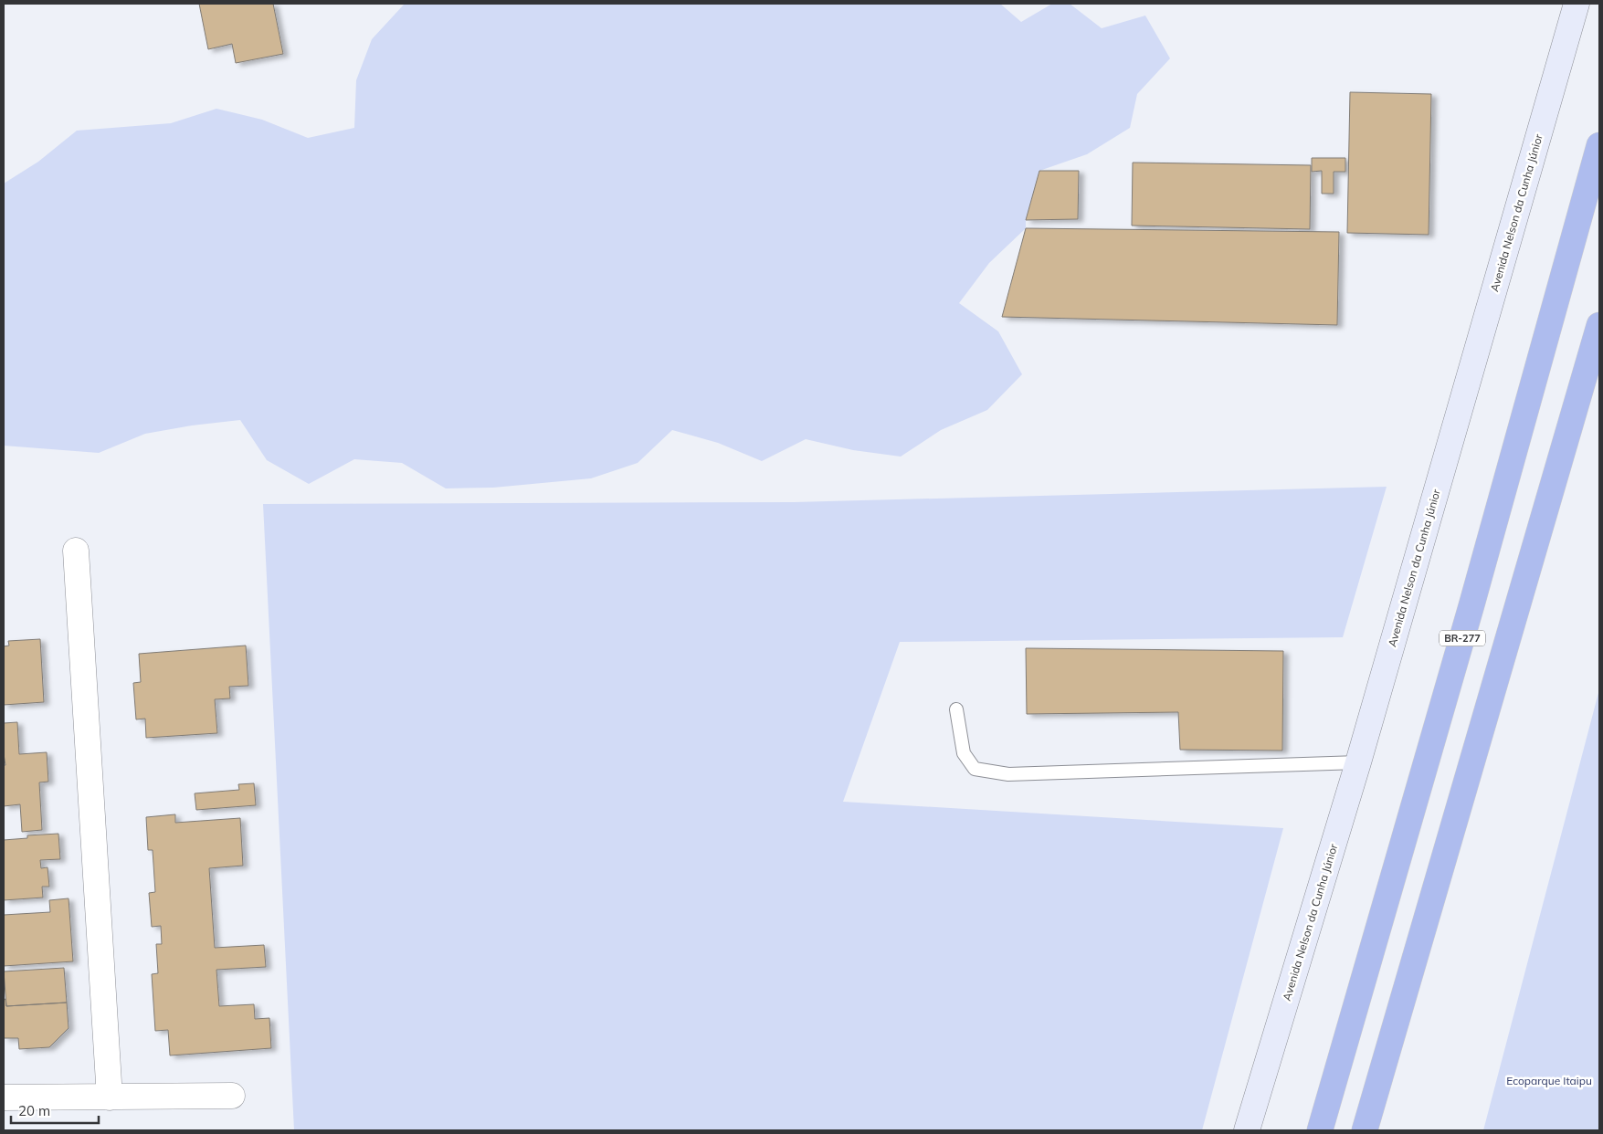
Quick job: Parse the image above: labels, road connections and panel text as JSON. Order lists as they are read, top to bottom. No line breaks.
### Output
{"streets":{"highway":["BR-277"],"street":["Avenida Nelson da Cunha Júnior"]},"parks":["Ecoparque Itaipu"],"scale_bar":"20 m"}
